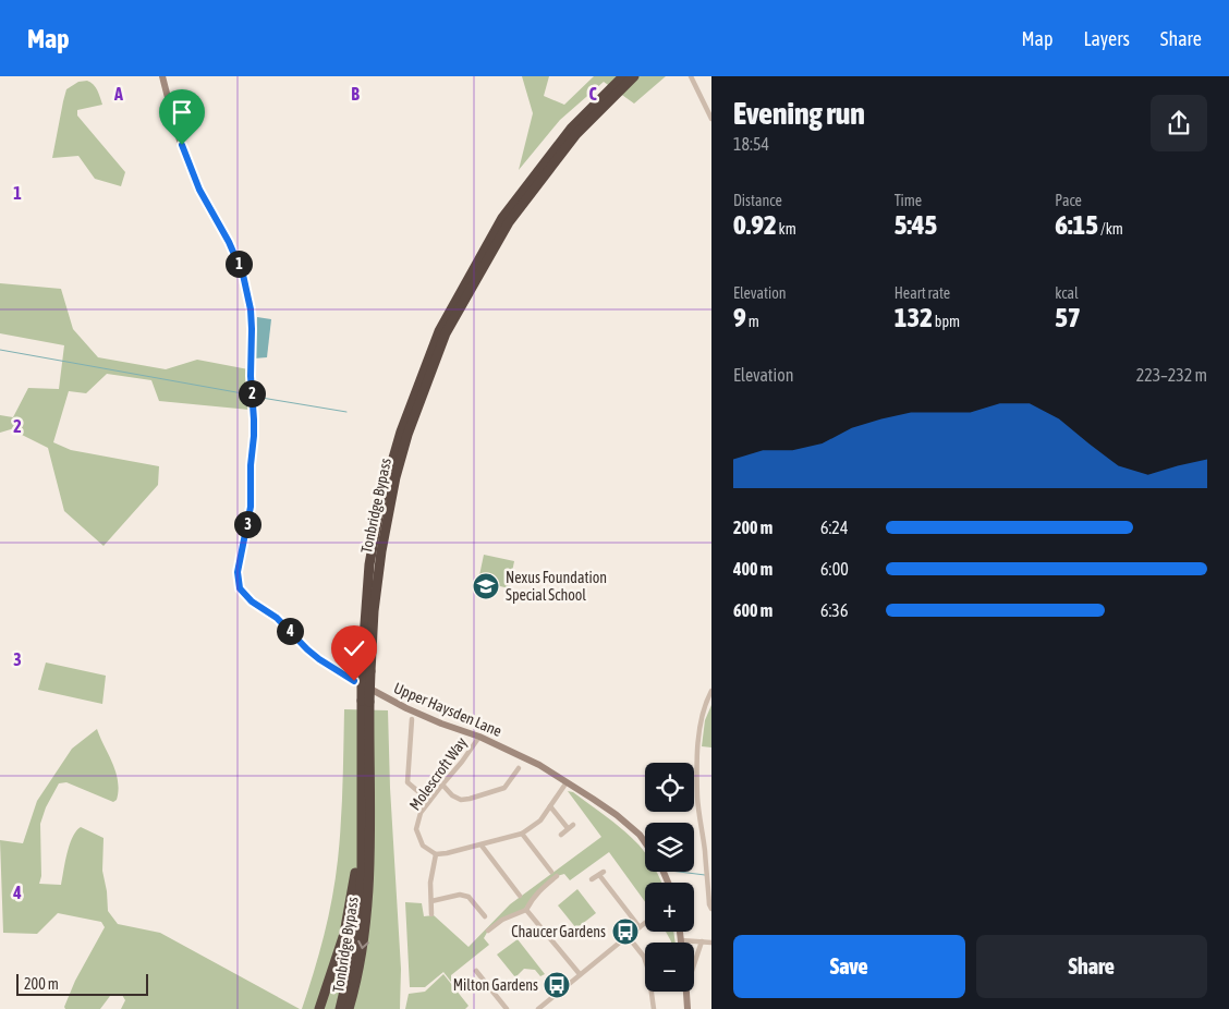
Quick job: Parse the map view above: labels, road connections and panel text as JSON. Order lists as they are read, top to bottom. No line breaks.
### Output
{"streets":{"highway":["Tonbridge Bypass"],"street":["Upper Haysden Lane","Molescroft Way"]},"crossings":[["Upper Haysden Lane","Molescroft Way"]],"places":{"school or university":["Nexus Foundation Special School"],"bus stop":["Chaucer Gardens","Milton Gardens"]},"scale_bar":"200 m","page":{"header":"Map","nav":["Map","Layers","Share"],"heading":["Evening run","18:54"],"stats":[["Distance","0.92 km"],["Time","5:45"],["Pace","6:15 /km"],["Elevation","9 m"],["Heart rate","132 bpm"],["kcal","57"]],"pins":["1","2","3","4"],"chart":["Elevation","223–232 m"],"list":[{"name":"200 m","note":"6:24"},{"name":"400 m","note":"6:00"},{"name":"600 m","note":"6:36"}],"map_buttons":["+","−"],"buttons":["Save","Share"],"scale":"200 m"},"grid":{"columns":["A","B","C"],"rows":["1","2","3","4"]}}
